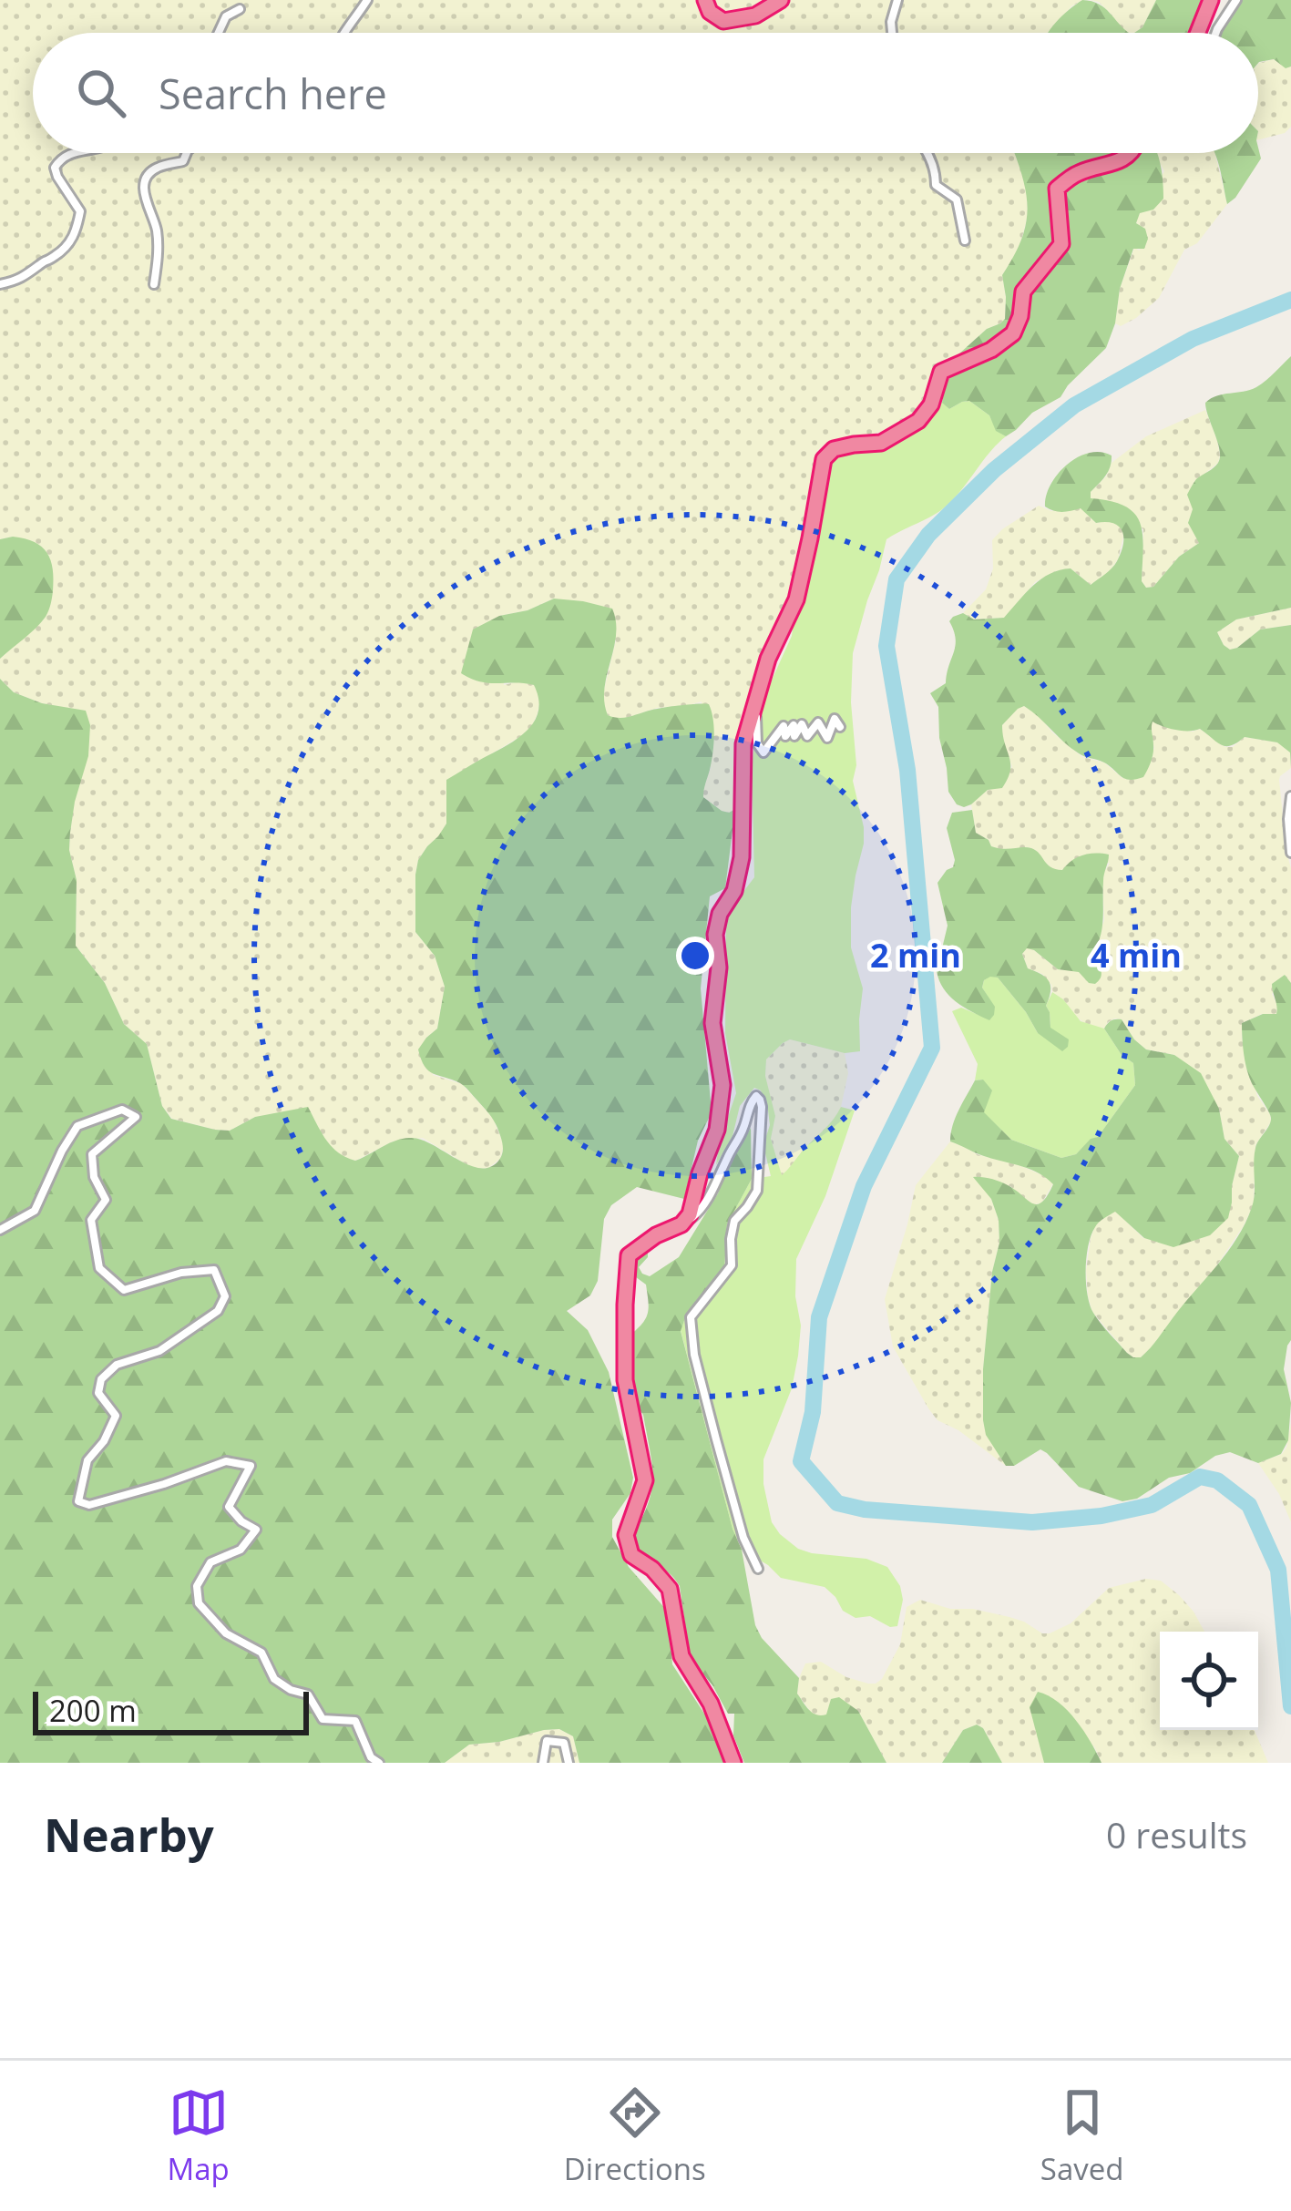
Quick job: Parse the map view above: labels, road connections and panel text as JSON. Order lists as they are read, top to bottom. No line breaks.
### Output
{"scale_bar":"200 m","page":{"search":"Search here","scale":"200 m","heading":["Nearby","0 results"],"nav":["Map","Directions","Saved"]},"rings":["2 min","4 min"]}
